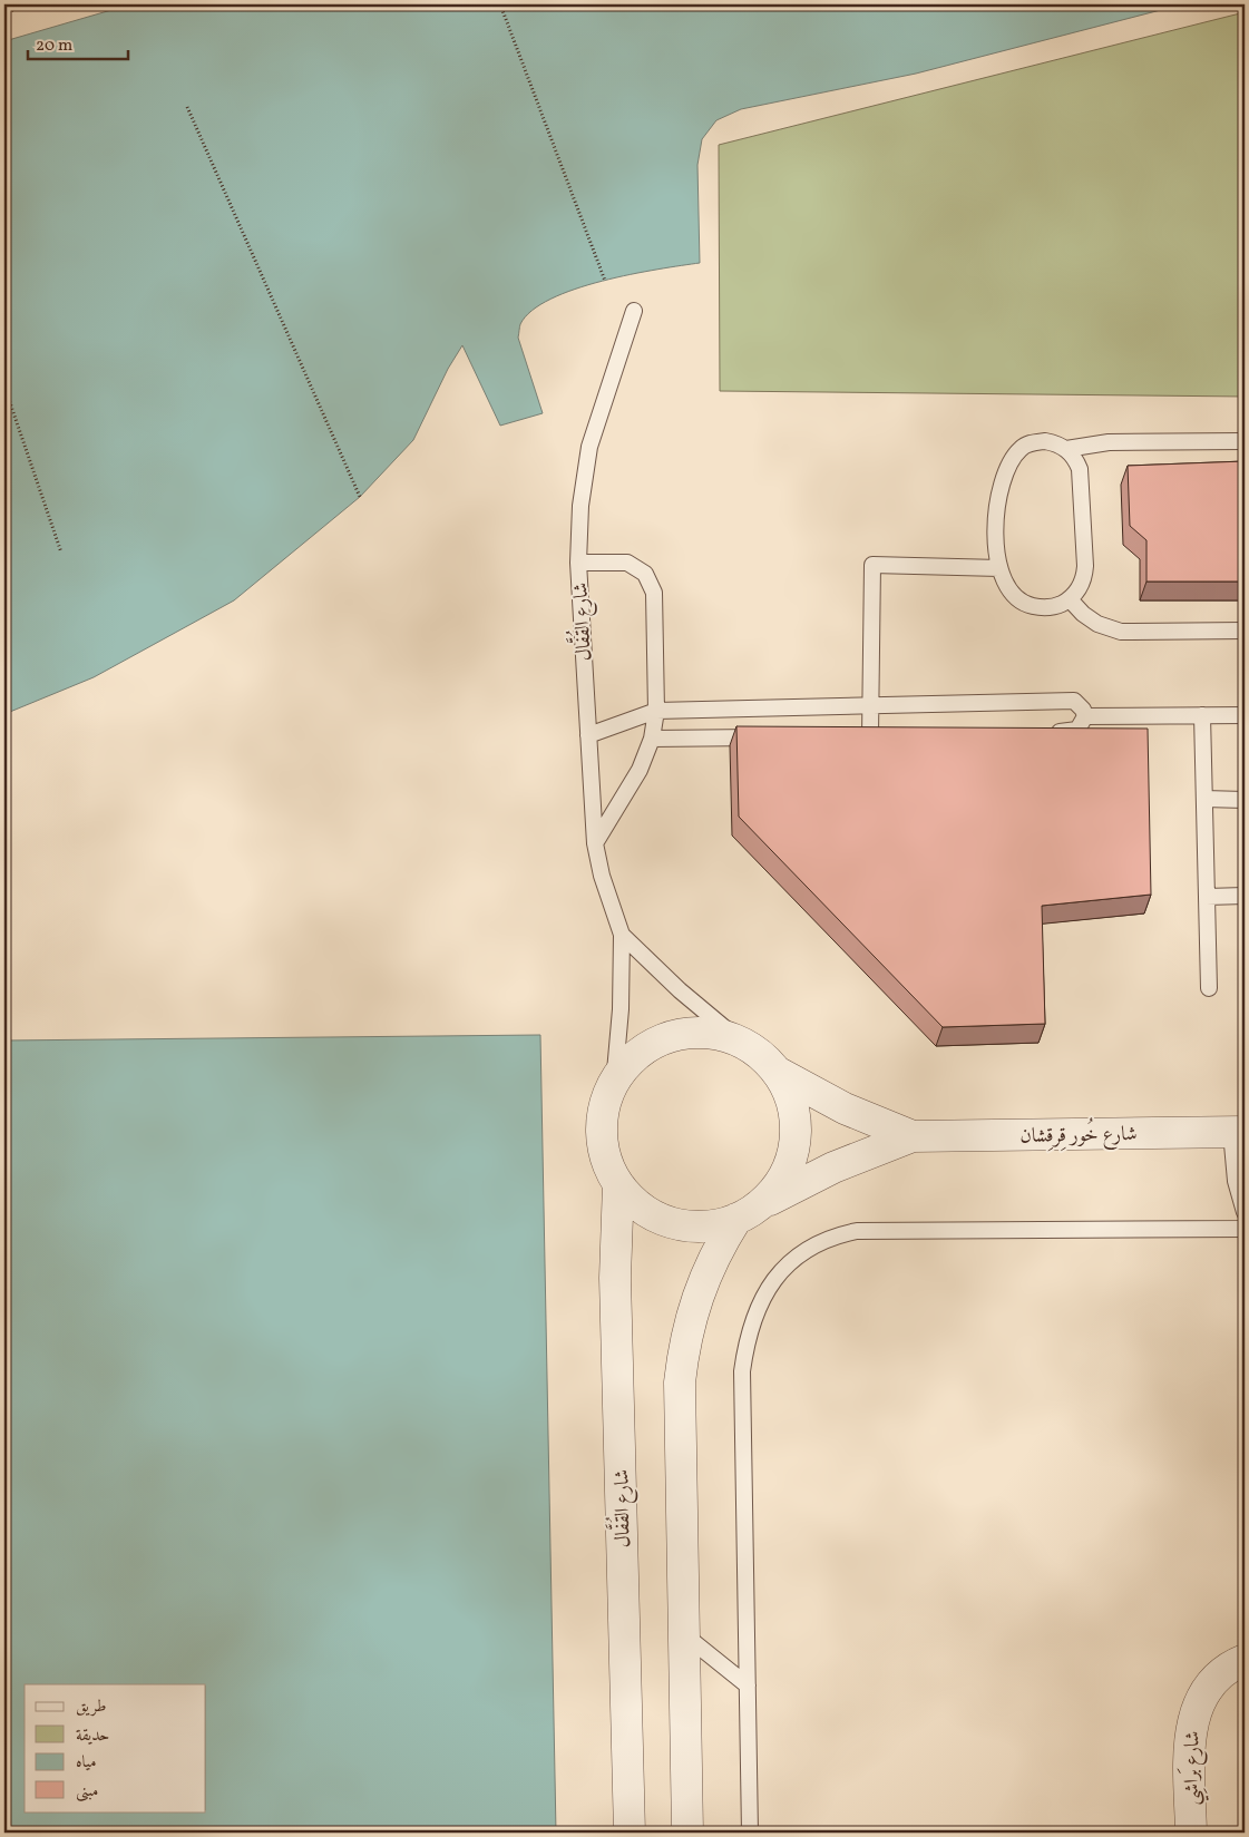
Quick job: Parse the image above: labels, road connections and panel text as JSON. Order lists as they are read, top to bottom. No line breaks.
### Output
{"streets":{"street":["شارع القُفَّال","شارع خُور قِرقِشان","شارع بَراشِي"]},"crossings":[["شارع القُفَّال","شارع خُور قِرقِشان"]],"legend":["طريق","حديقة","مياه","مبنى"],"scale_bar":"20 m"}
